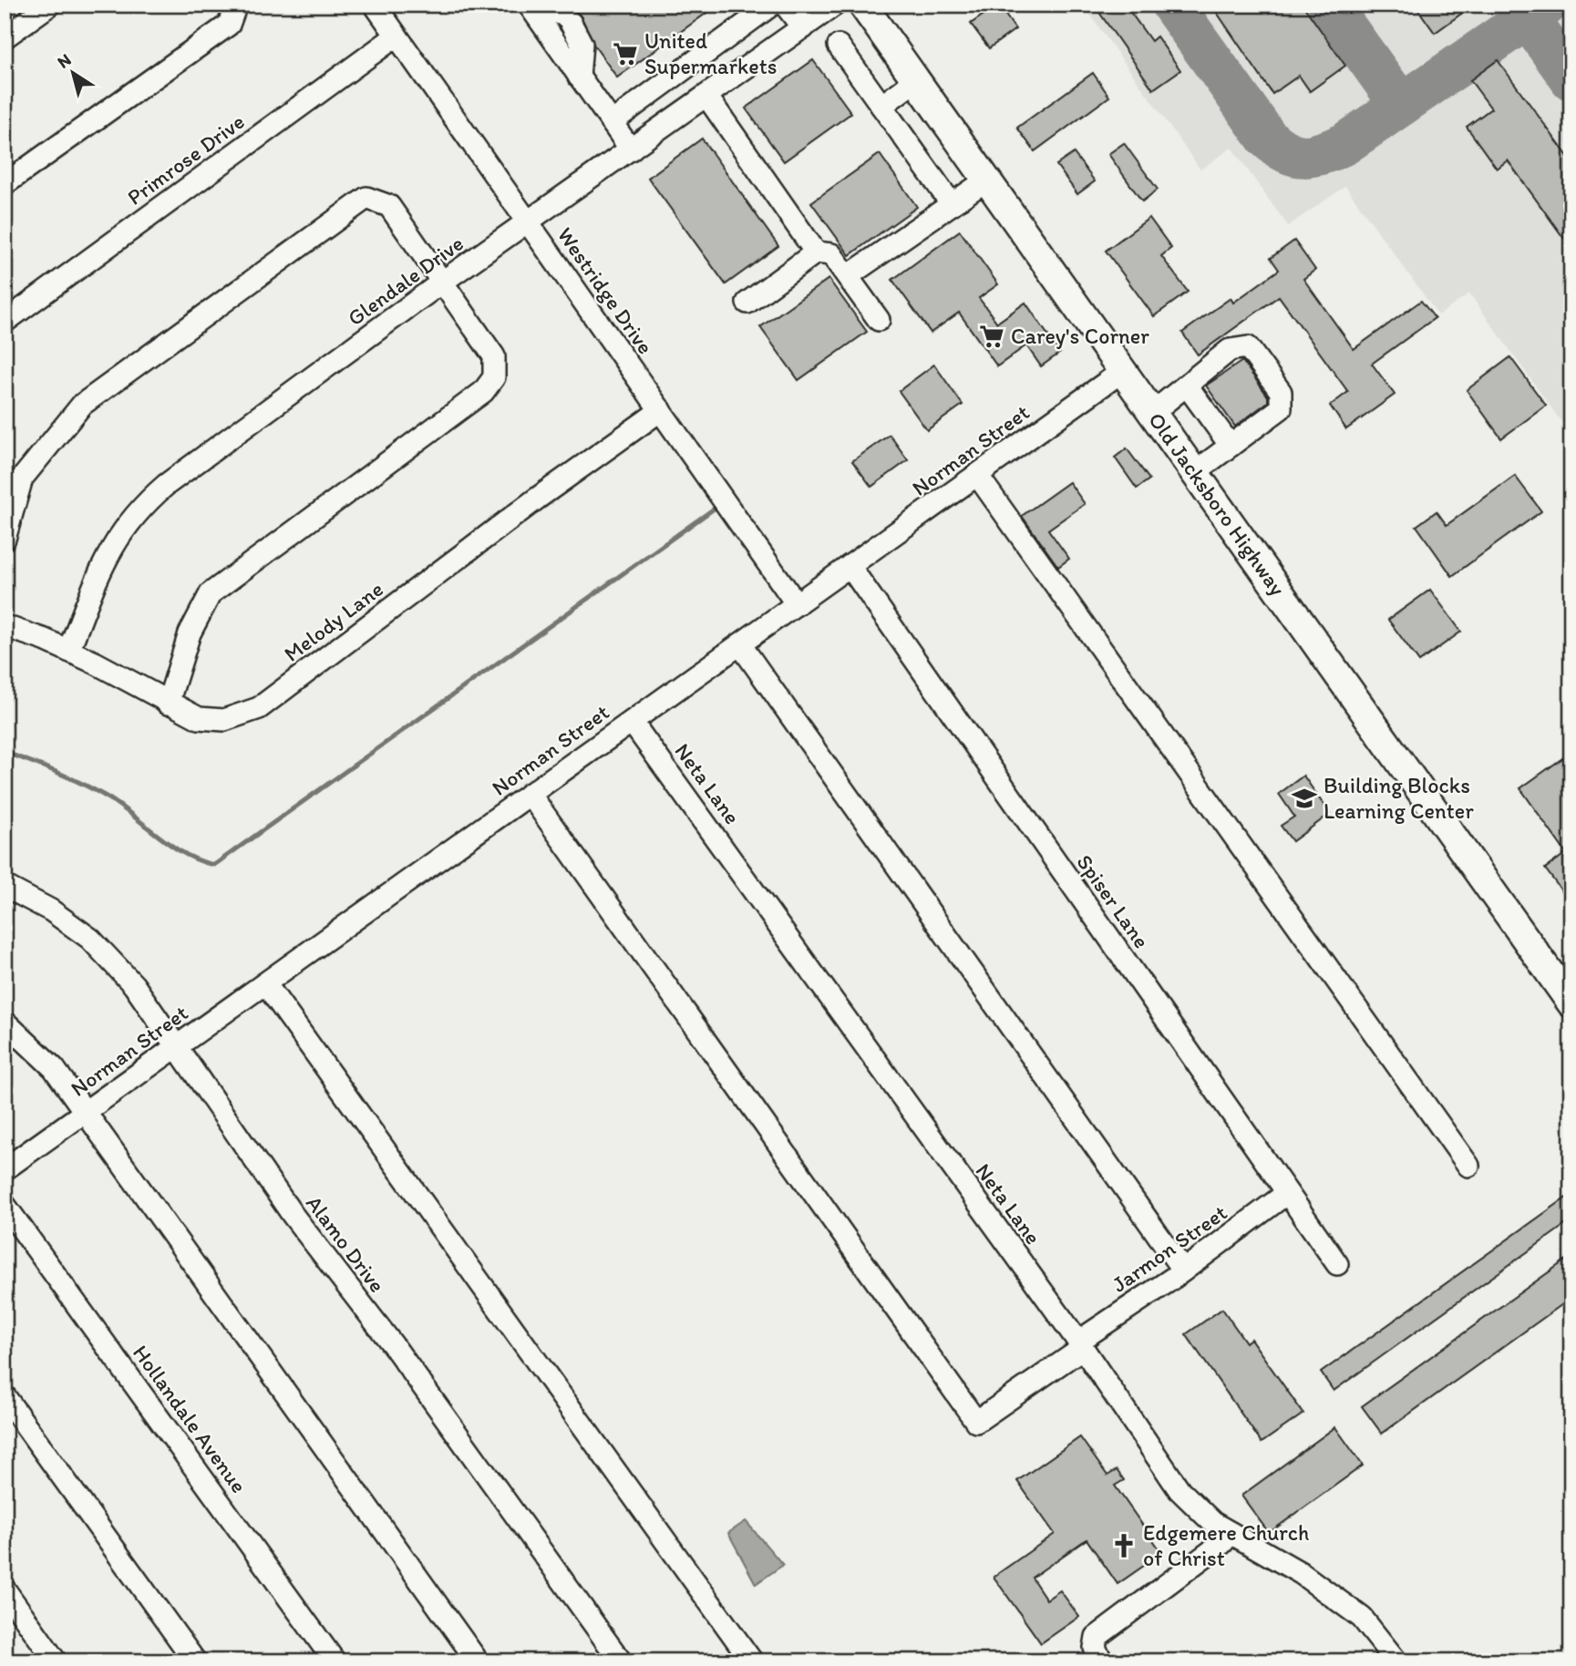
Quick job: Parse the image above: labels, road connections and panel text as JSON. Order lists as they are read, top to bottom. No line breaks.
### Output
{"streets":{"main road":["Old Jacksboro Highway"],"street":["Primrose Drive","Glendale Drive","Westridge Drive","Norman Street","Melody Lane","Neta Lane","Spiser Lane","Alamo Drive","Jarmon Street","Hollandale Avenue"]},"crossings":[["Primrose Drive","Westridge Drive"],["Glendale Drive","Westridge Drive"],["Glendale Drive","Melody Lane"],["Westridge Drive","Norman Street"],["Westridge Drive","Melody Lane"],["Norman Street","Old Jacksboro Highway"],["Norman Street","Neta Lane"],["Norman Street","Spiser Lane"],["Norman Street","Alamo Drive"],["Norman Street","Jarmon Street"],["Neta Lane","Jarmon Street"],["Spiser Lane","Jarmon Street"]],"places":{"supermarket":["United Supermarkets","Carey's Corner"],"school or university":["Building Blocks Learning Center"],"church":["Edgemere Church of Christ"]},"north":"top left"}
